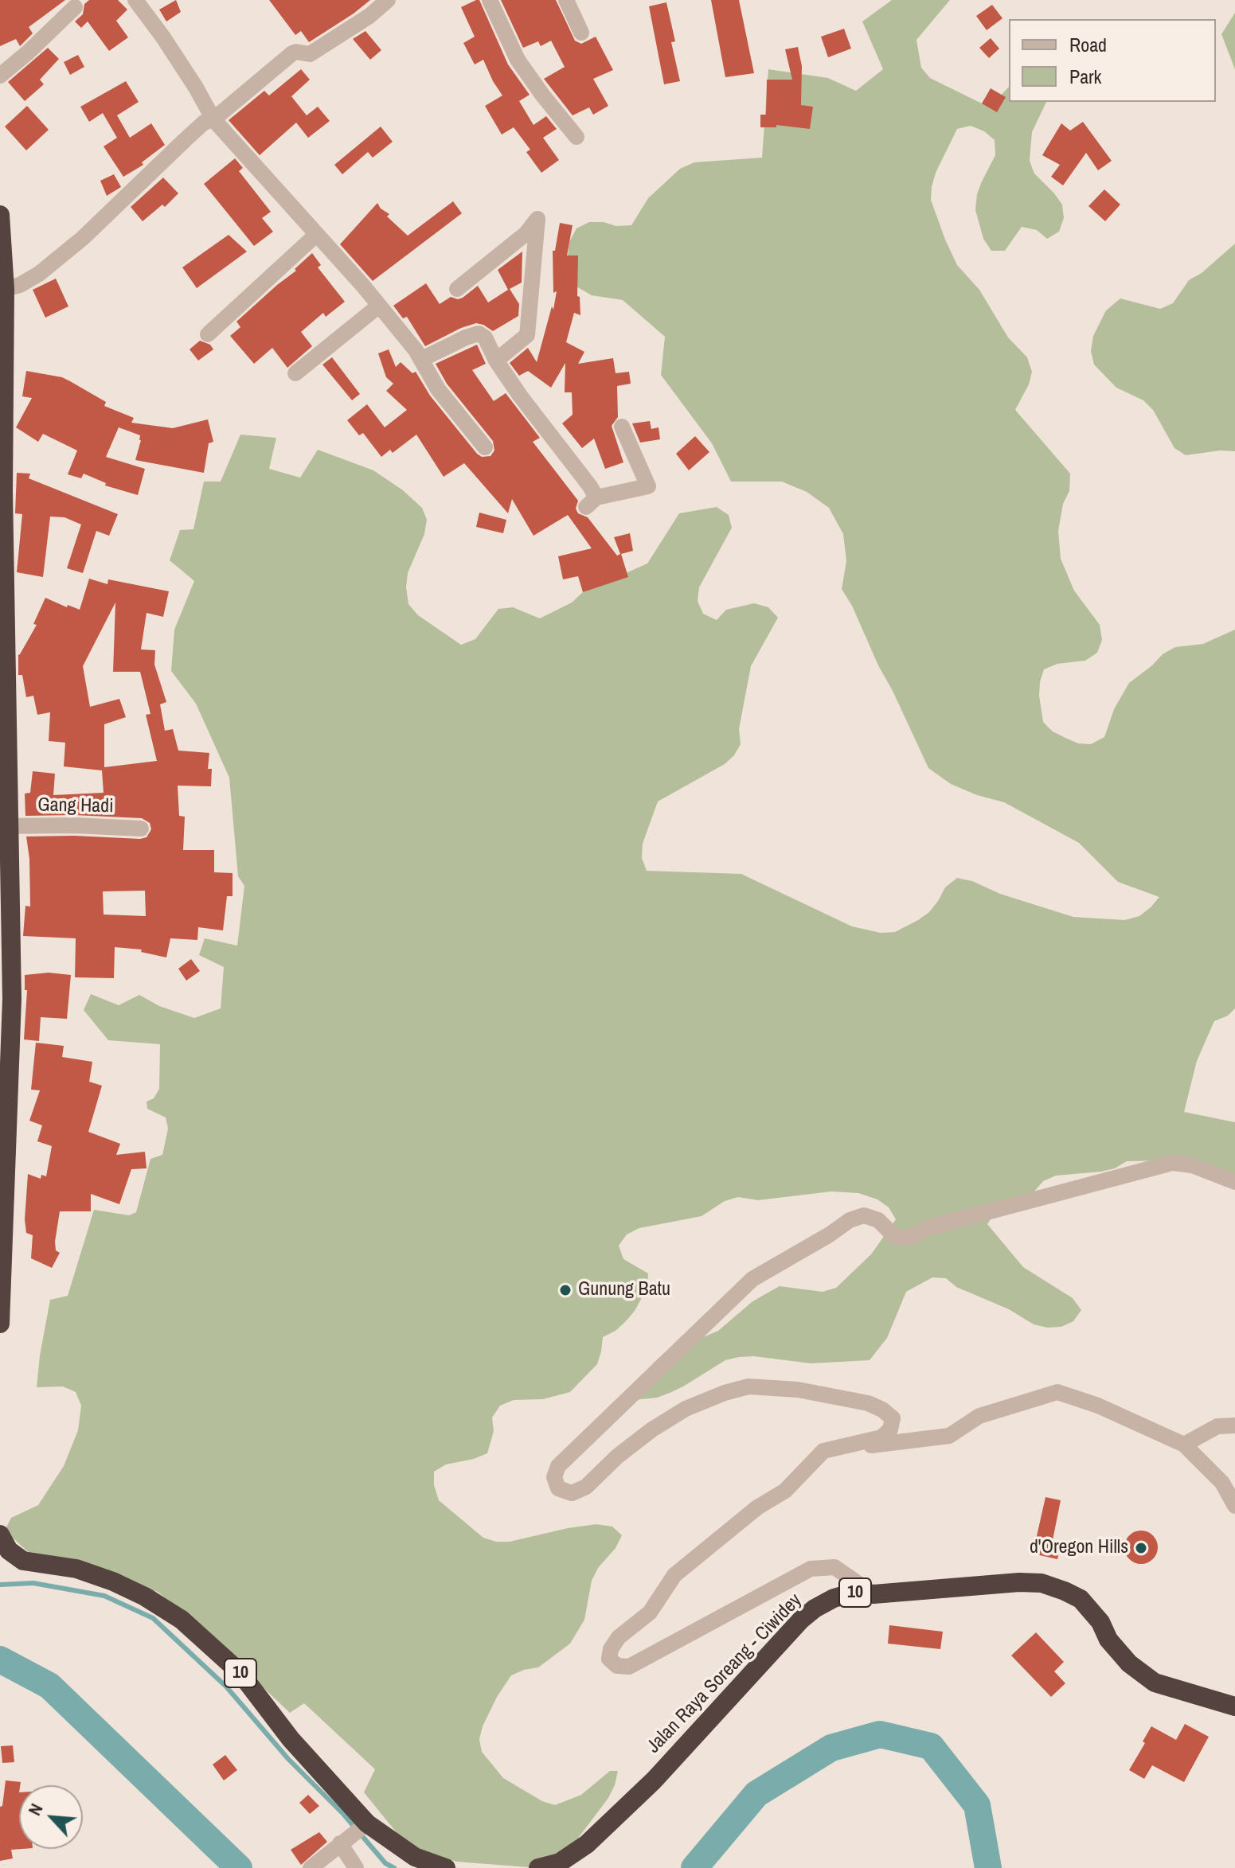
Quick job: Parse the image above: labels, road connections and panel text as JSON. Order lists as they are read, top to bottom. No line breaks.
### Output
{"streets":{"highway":["10","Jalan Raya Soreang - Ciwidey"],"street":["Gang Hadi"]},"places":["Gunung Batu","d'Oregon Hills"],"legend":["Road","Park"],"north":"top left"}
